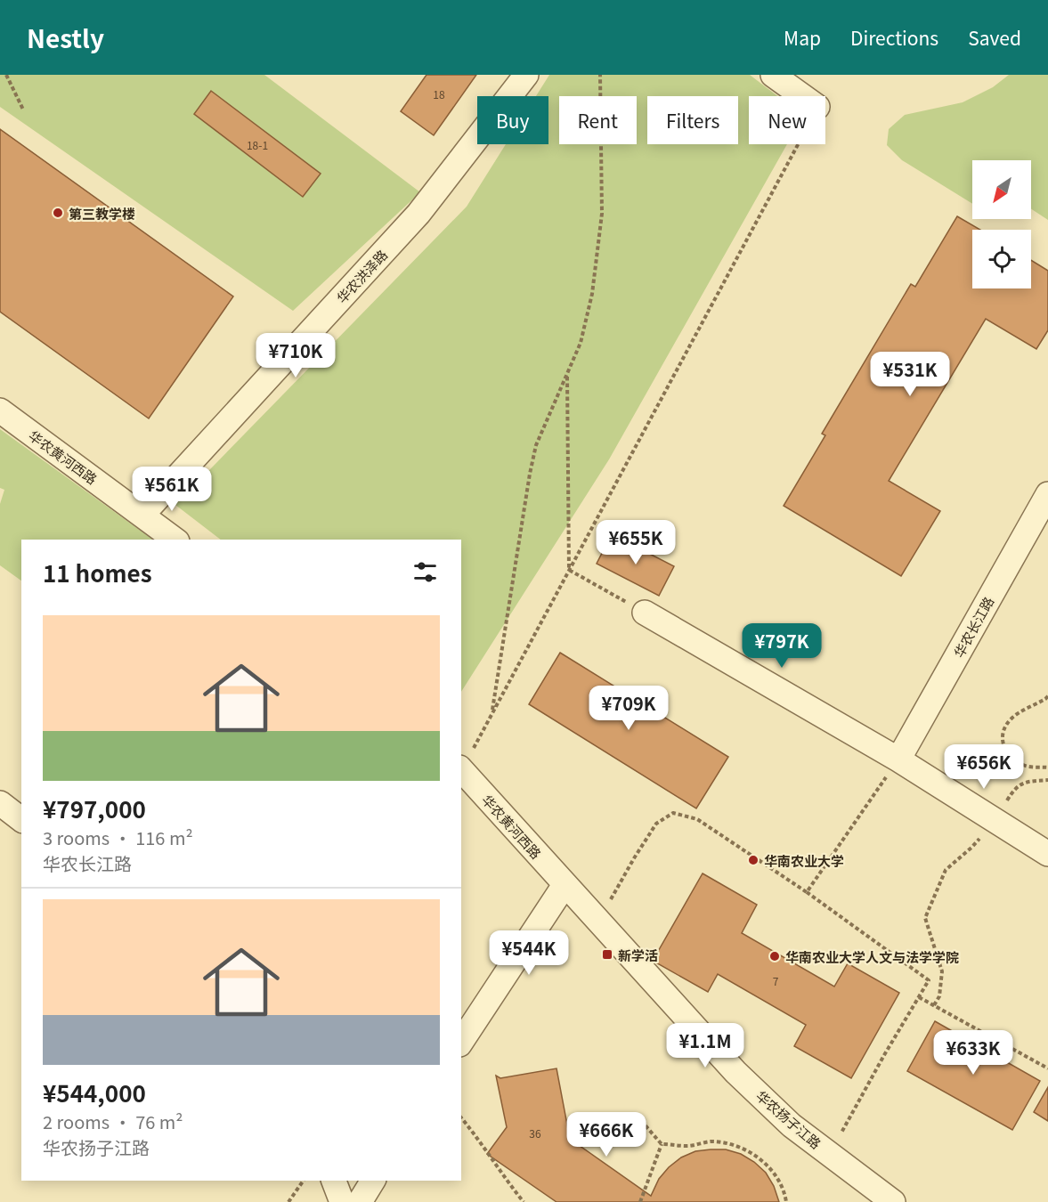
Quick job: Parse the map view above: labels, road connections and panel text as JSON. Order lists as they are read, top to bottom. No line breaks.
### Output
{"streets":{"street":["华农洪泽路","华农黄河西路","华农长江路","华农扬子江路"]},"crossings":[["华农洪泽路","华农黄河西路"],["华农黄河西路","华农扬子江路"]],"places":{"other":["第三教学楼","华南农业大学","华南农业大学人文与法学学院"],"transit":["新学活"]},"house_numbers":["18","18-1","7","36"],"north":"bottom left","page":{"header":"Nestly","nav":["Map","Directions","Saved"],"chip":["Buy","Rent","Filters","New"],"price":["¥710K","¥531K","¥561K","¥655K","¥797K","¥709K","¥656K","¥544K","¥1.1M","¥633K","¥666K"],"heading":"11 homes","list":[{"name":"¥797,000","note":"3 rooms · 116 m² · 华农长江路"},{"name":"¥544,000","note":"2 rooms · 76 m² · 华农扬子江路"}]}}
